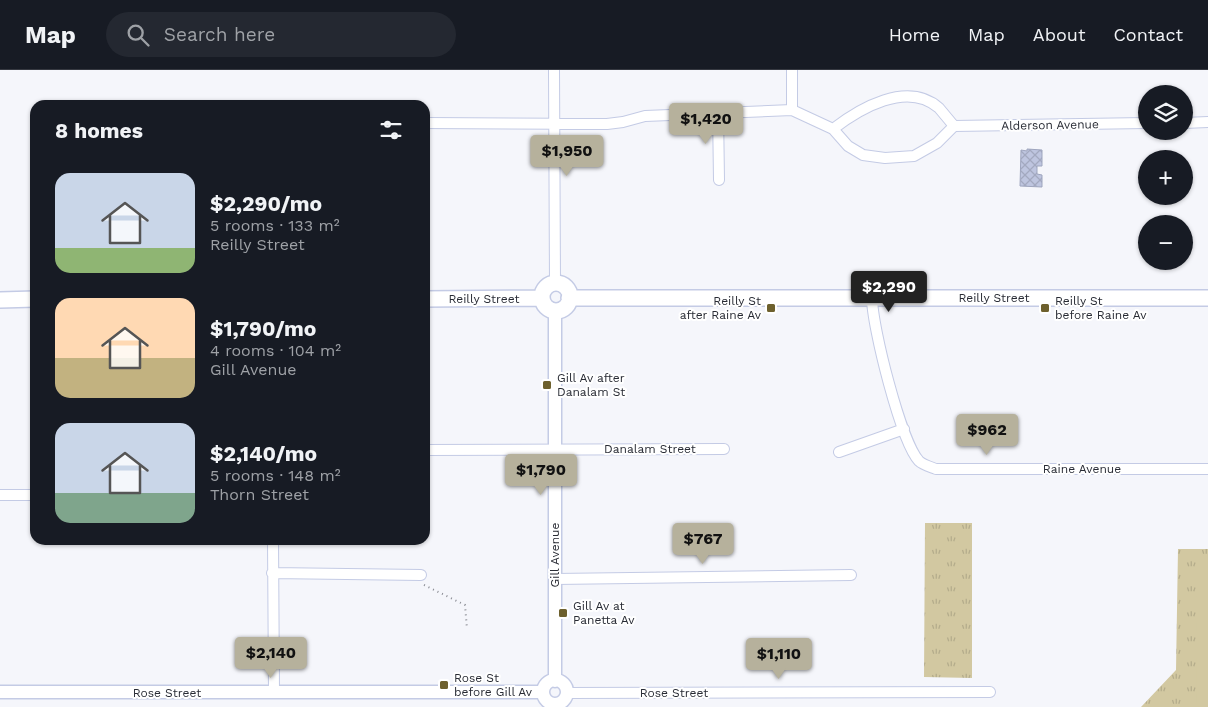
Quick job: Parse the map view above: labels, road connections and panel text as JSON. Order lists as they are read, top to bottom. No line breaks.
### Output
{"streets":{"main road":["Reilly Street"],"street":["Alderson Avenue","Danalam Street","Raine Avenue","Gill Avenue","Rose Street"]},"crossings":[["Reilly Street","Raine Avenue"],["Reilly Street","Gill Avenue"],["Danalam Street","Gill Avenue"],["Gill Avenue","Rose Street"]],"places":{"transit":["Reilly St after Raine Av","Reilly St before Raine Av","Gill Av after Danalam St","Gill Av at Panetta Av","Rose St before Gill Av"]},"page":{"header":"Map","search":"Search here","nav":["Home","Map","About","Contact"],"map_buttons":["+","−"],"heading":"8 homes","price":["$1,420","$1,950","$2,290","$962","$1,790","$767","$2,140","$1,110"],"list":[{"name":"$2,290/mo","note":"5 rooms · 133 m² · Reilly Street"},{"name":"$1,790/mo","note":"4 rooms · 104 m² · Gill Avenue"},{"name":"$2,140/mo","note":"5 rooms · 148 m² · Thorn Street"}]}}
